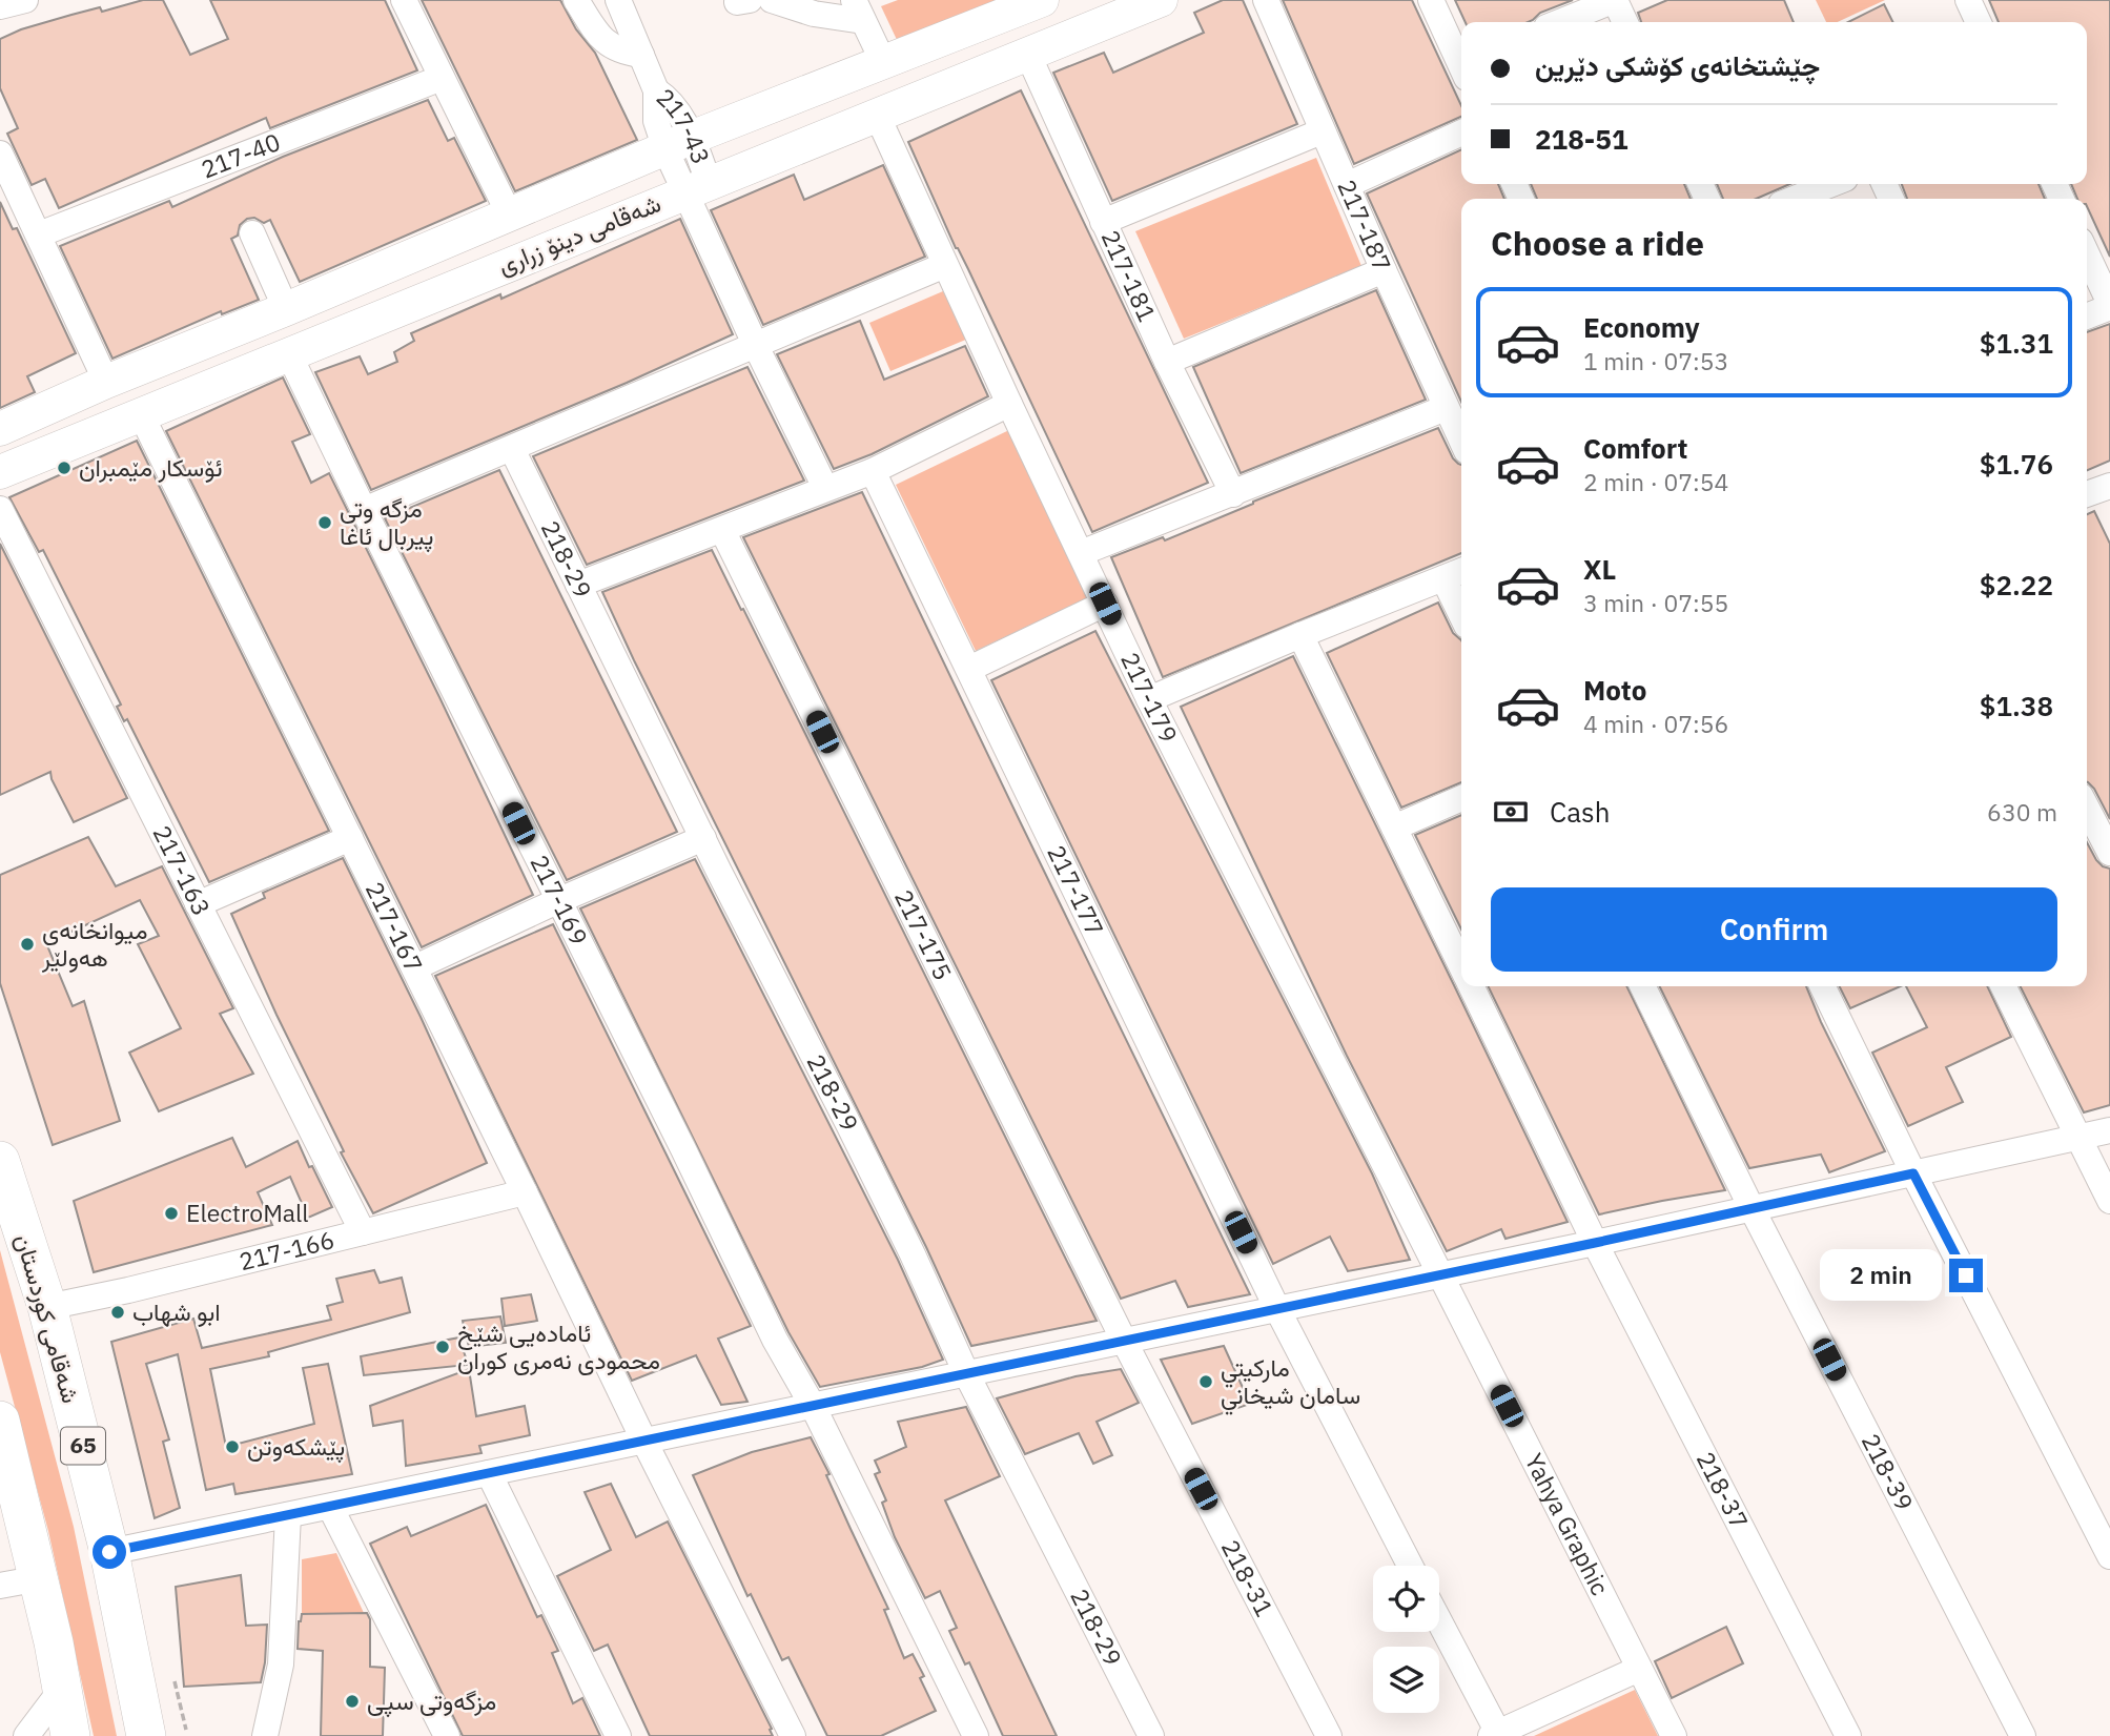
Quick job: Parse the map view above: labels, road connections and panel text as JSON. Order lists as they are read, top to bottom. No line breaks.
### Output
{"streets":{"highway":["شەقامی کوردستان","65"],"main road":["شەقامی دینۆ زراری"],"street":["217-43","217-40","217-187","217-181","218-29","217-179","217-163","217-177","217-169","217-167","217-175","217-166","218-39","218-37","Yahya Graphic","218-31"]},"crossings":[["217-43","شەقامی دینۆ زراری"],["شەقامی دینۆ زراری","217-181"],["شەقامی دینۆ زراری","217-179"],["شەقامی دینۆ زراری","217-169"],["شەقامی دینۆ زراری","217-167"],["217-179","Yahya Graphic"],["217-163","217-166"],["217-167","217-166"],["217-175","218-31"],["217-166","شەقامی کوردستان"]],"places":["ئۆسکار مێمبران","مزگه وتى پيربال ئاغا","میوانخانەی هەولێر","ElectroMall","ابو شهاب","ئامادەیی شێخ محمودی نەمری کوران","ماركيتي سامان شيخاني","پێشکەوتن","مزگەوتی سپی"],"page":{"banner":["چێشتخانەی کۆشکی دێرین","218-51"],"heading":"Choose a ride","list":[{"name":"Economy","note":"1 min · 07:53","value":"$1.31"},{"name":"Comfort","note":"2 min · 07:54","value":"$1.76"},{"name":"XL","note":"3 min · 07:55","value":"$2.22"},{"name":"Moto","note":"4 min · 07:56","value":"$1.38"}],"pay":["Cash","630 m"],"buttons":"Confirm","bubble":"2 min"}}
